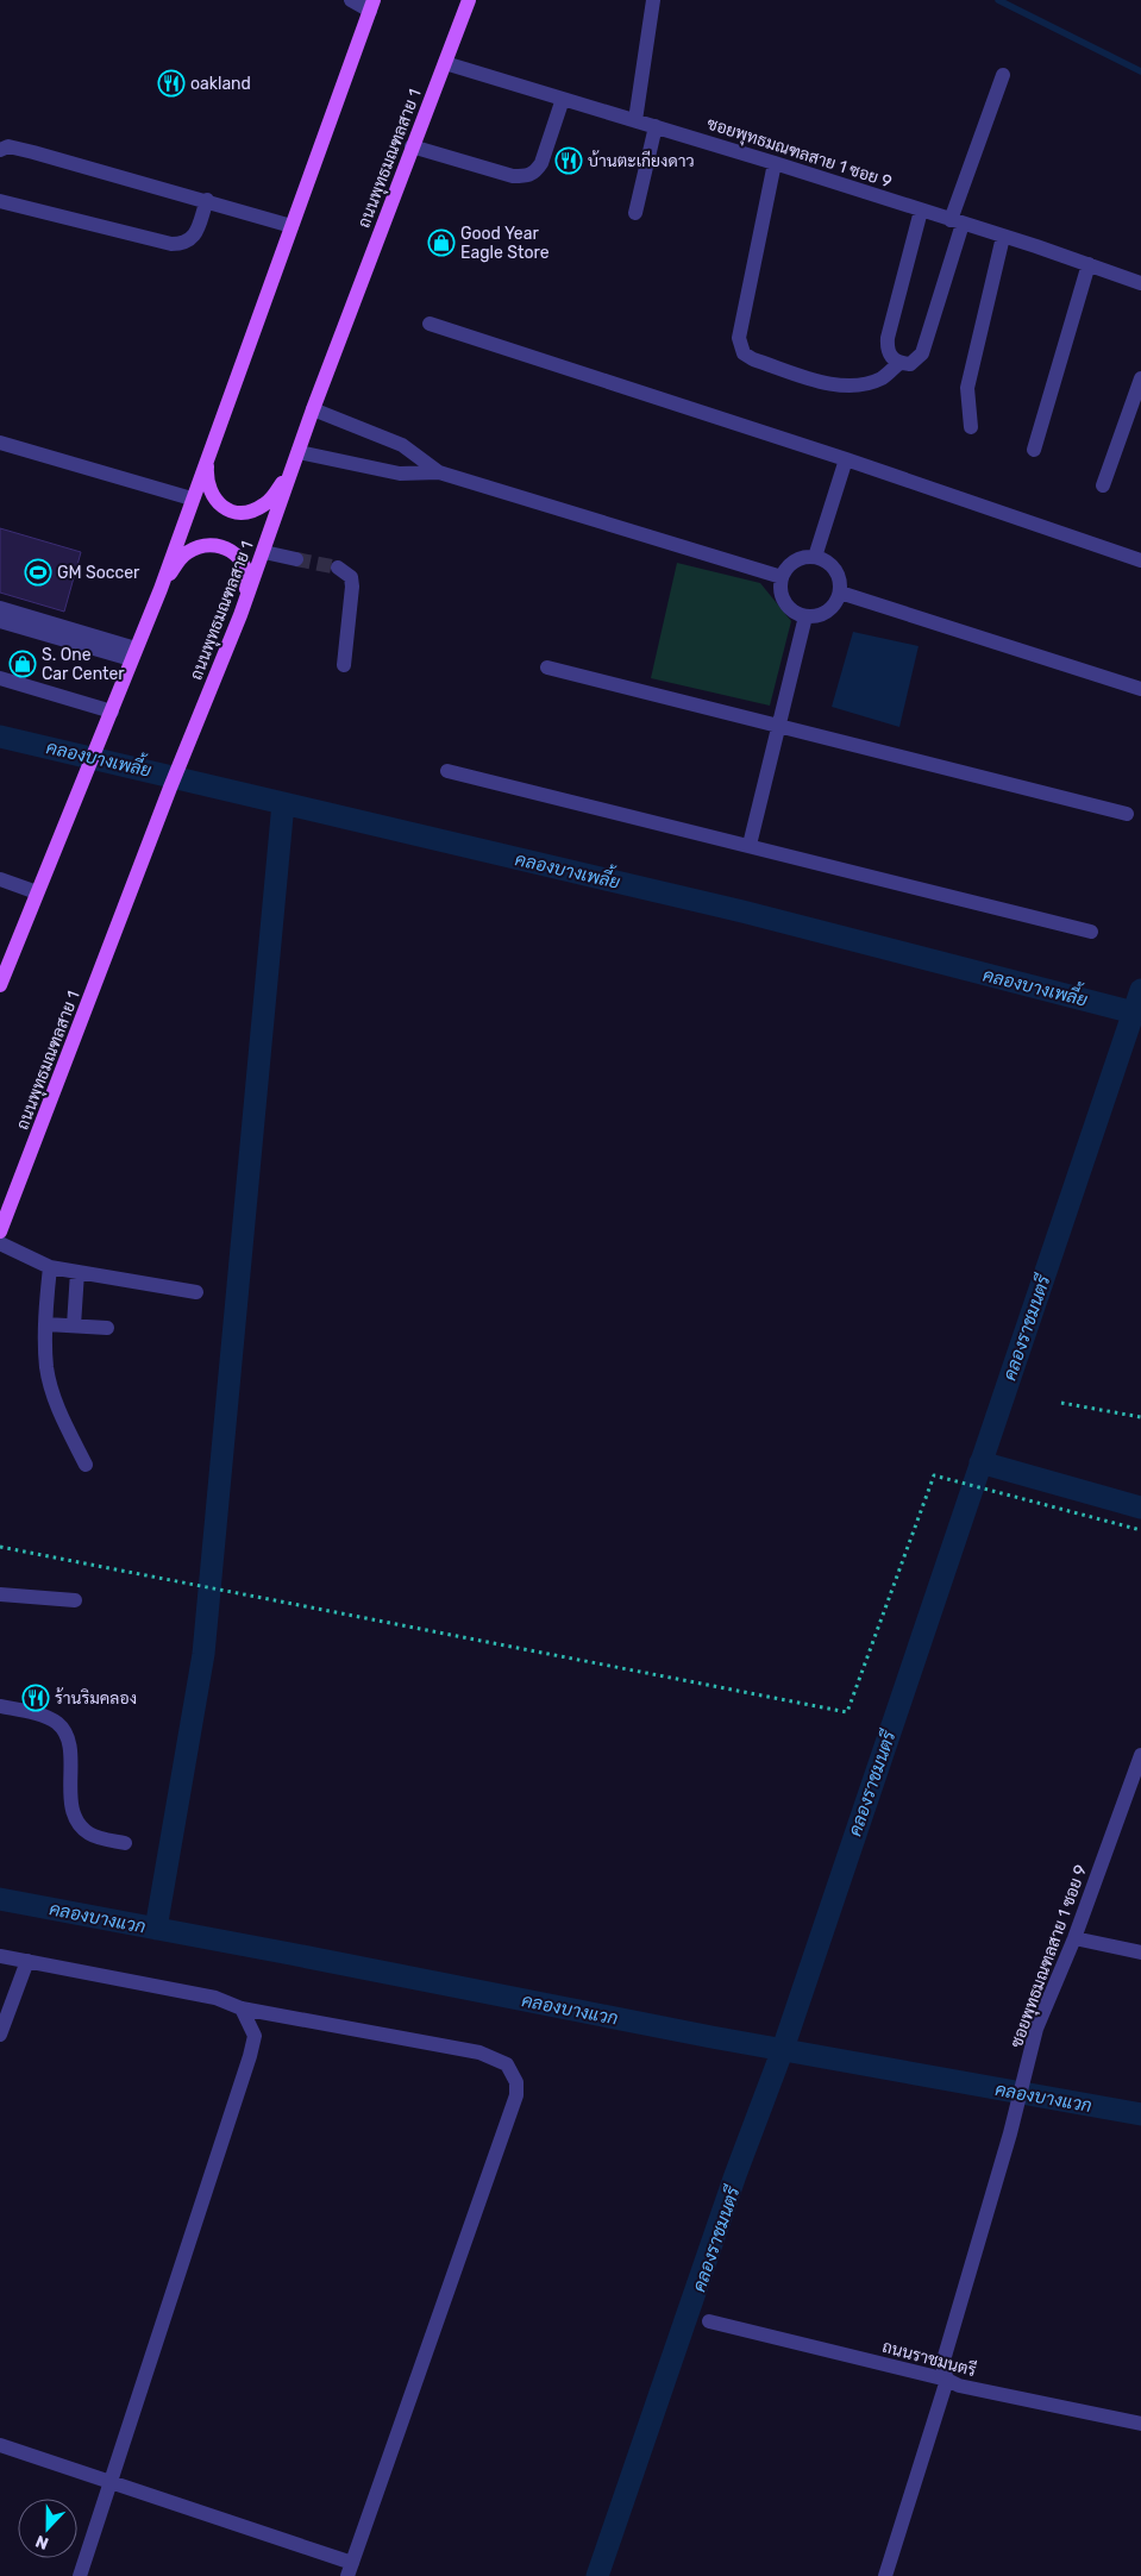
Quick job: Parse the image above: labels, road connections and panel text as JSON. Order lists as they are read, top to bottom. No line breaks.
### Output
{"streets":{"main road":["ถนนพุทธมณฑลสาย 1"],"street":["ซอยพุทธมณฑลสาย 1 ซอย 9","ถนนราชมนตรี"]},"crossings":[["ซอยพุทธมณฑลสาย 1 ซอย 9","ถนนพุทธมณฑลสาย 1"],["ซอยพุทธมณฑลสาย 1 ซอย 9","ถนนราชมนตรี"]],"water":["คลองบางเพลี้ย","คลองราชมนตรี","คลองบางแวก"],"places":{"restaurant":["oakland","บ้านตะเกียงดาว","ร้านริมคลอง"],"shop":["Good Year Eagle Store","S. One Car Center"],"sports":["GM Soccer"]},"north":"bottom"}
